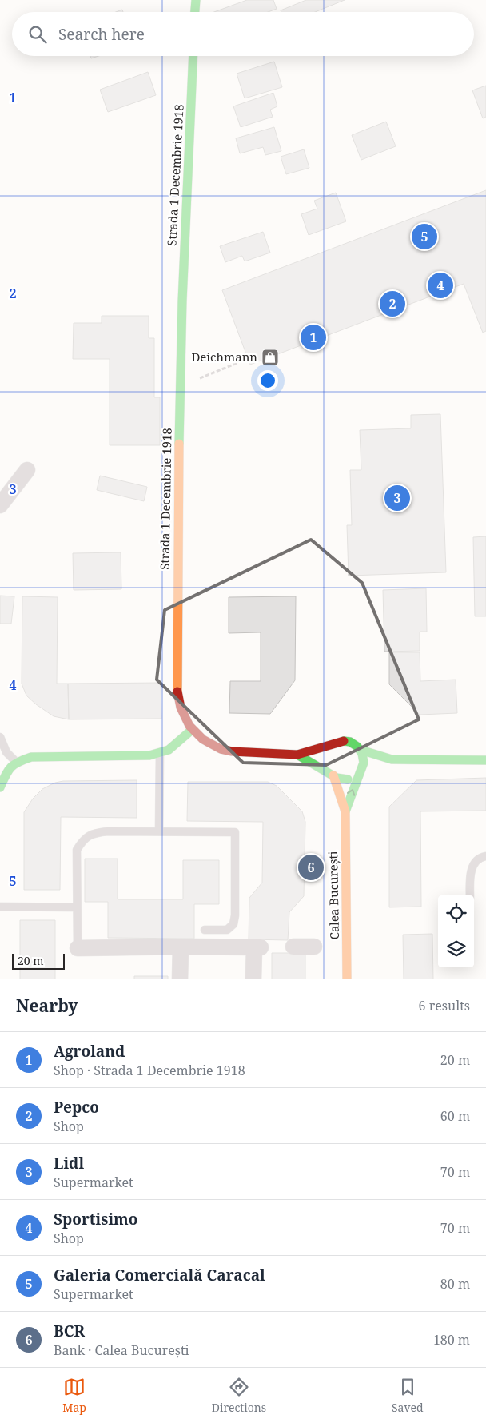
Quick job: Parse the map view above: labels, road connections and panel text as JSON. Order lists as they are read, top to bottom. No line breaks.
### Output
{"streets":{"main road":["Strada 1 Decembrie 1918","Calea București"]},"places":{"shop":["Deichmann"]},"scale_bar":"20 m","page":{"search":"Search here","pins":["5","4","2","1","3","6"],"scale":"20 m","heading":["Nearby","6 results"],"list":[{"mark":"1","name":"Agroland","note":"Shop · Strada 1 Decembrie 1918","value":"20 m"},{"mark":"2","name":"Pepco","note":"Shop","value":"60 m"},{"mark":"3","name":"Lidl","note":"Supermarket","value":"70 m"},{"mark":"4","name":"Sportisimo","note":"Shop","value":"70 m"},{"mark":"5","name":"Galeria Comercială Caracal","note":"Supermarket","value":"80 m"},{"mark":"6","name":"BCR","note":"Bank · Calea București","value":"180 m"}],"nav":["Map","Directions","Saved"]},"grid":{"rows":["1","2","3","4","5"]}}
